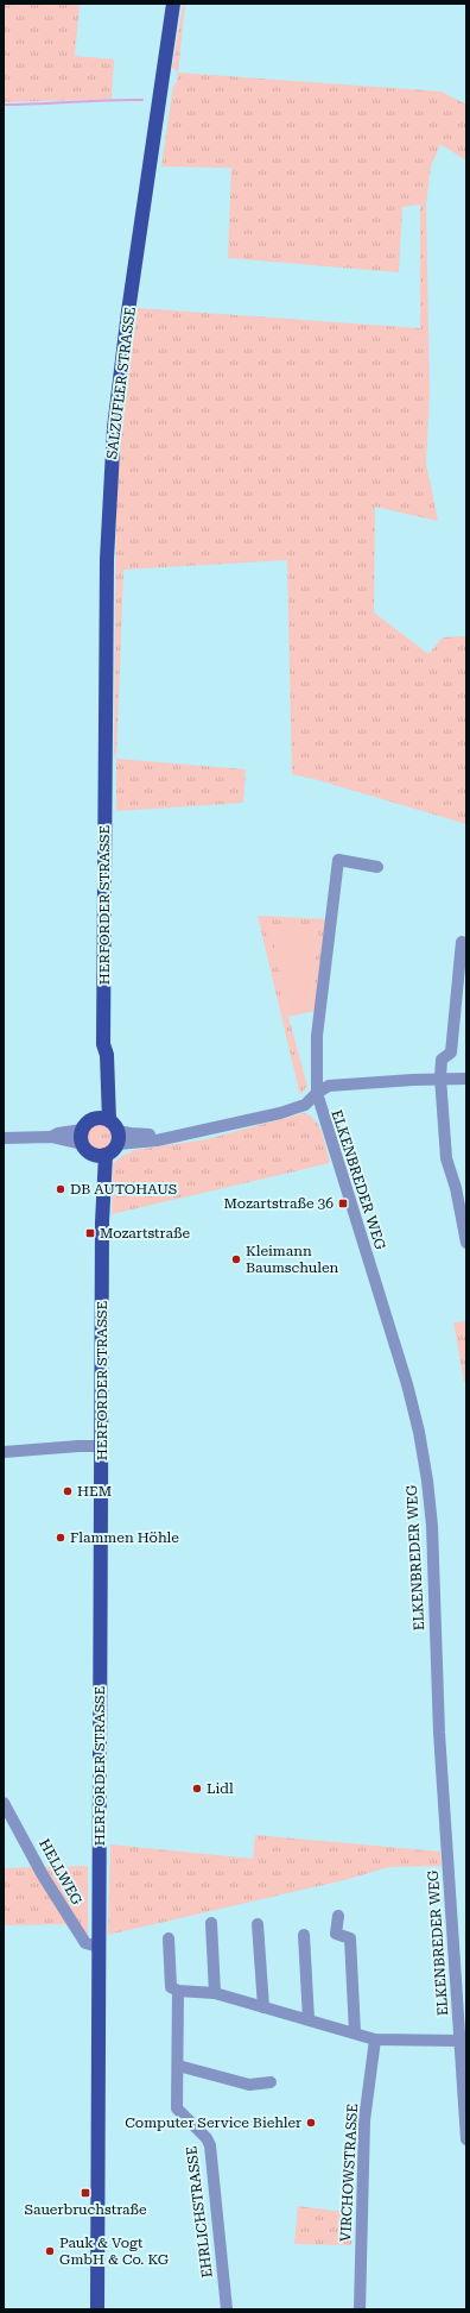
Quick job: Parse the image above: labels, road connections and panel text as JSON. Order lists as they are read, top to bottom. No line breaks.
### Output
{"streets":{"main road":["SALZUFLER STRASSE","HERFORDER STRASSE"],"street":["ELKENBREDER WEG","HELLWEG","VIRCHOWSTRASSE","EHRLICHSTRASSE"]},"crossings":[["SALZUFLER STRASSE","HERFORDER STRASSE"],["HERFORDER STRASSE","HELLWEG"]],"places":{"other":["DB AUTOHAUS","Kleimann Baumschulen","HEM","Flammen Höhle","Lidl","Computer Service Biehler","Pauk & Vogt GmbH & Co. KG"],"transit":["Mozartstraße 36","Mozartstraße","Sauerbruchstraße"]}}
